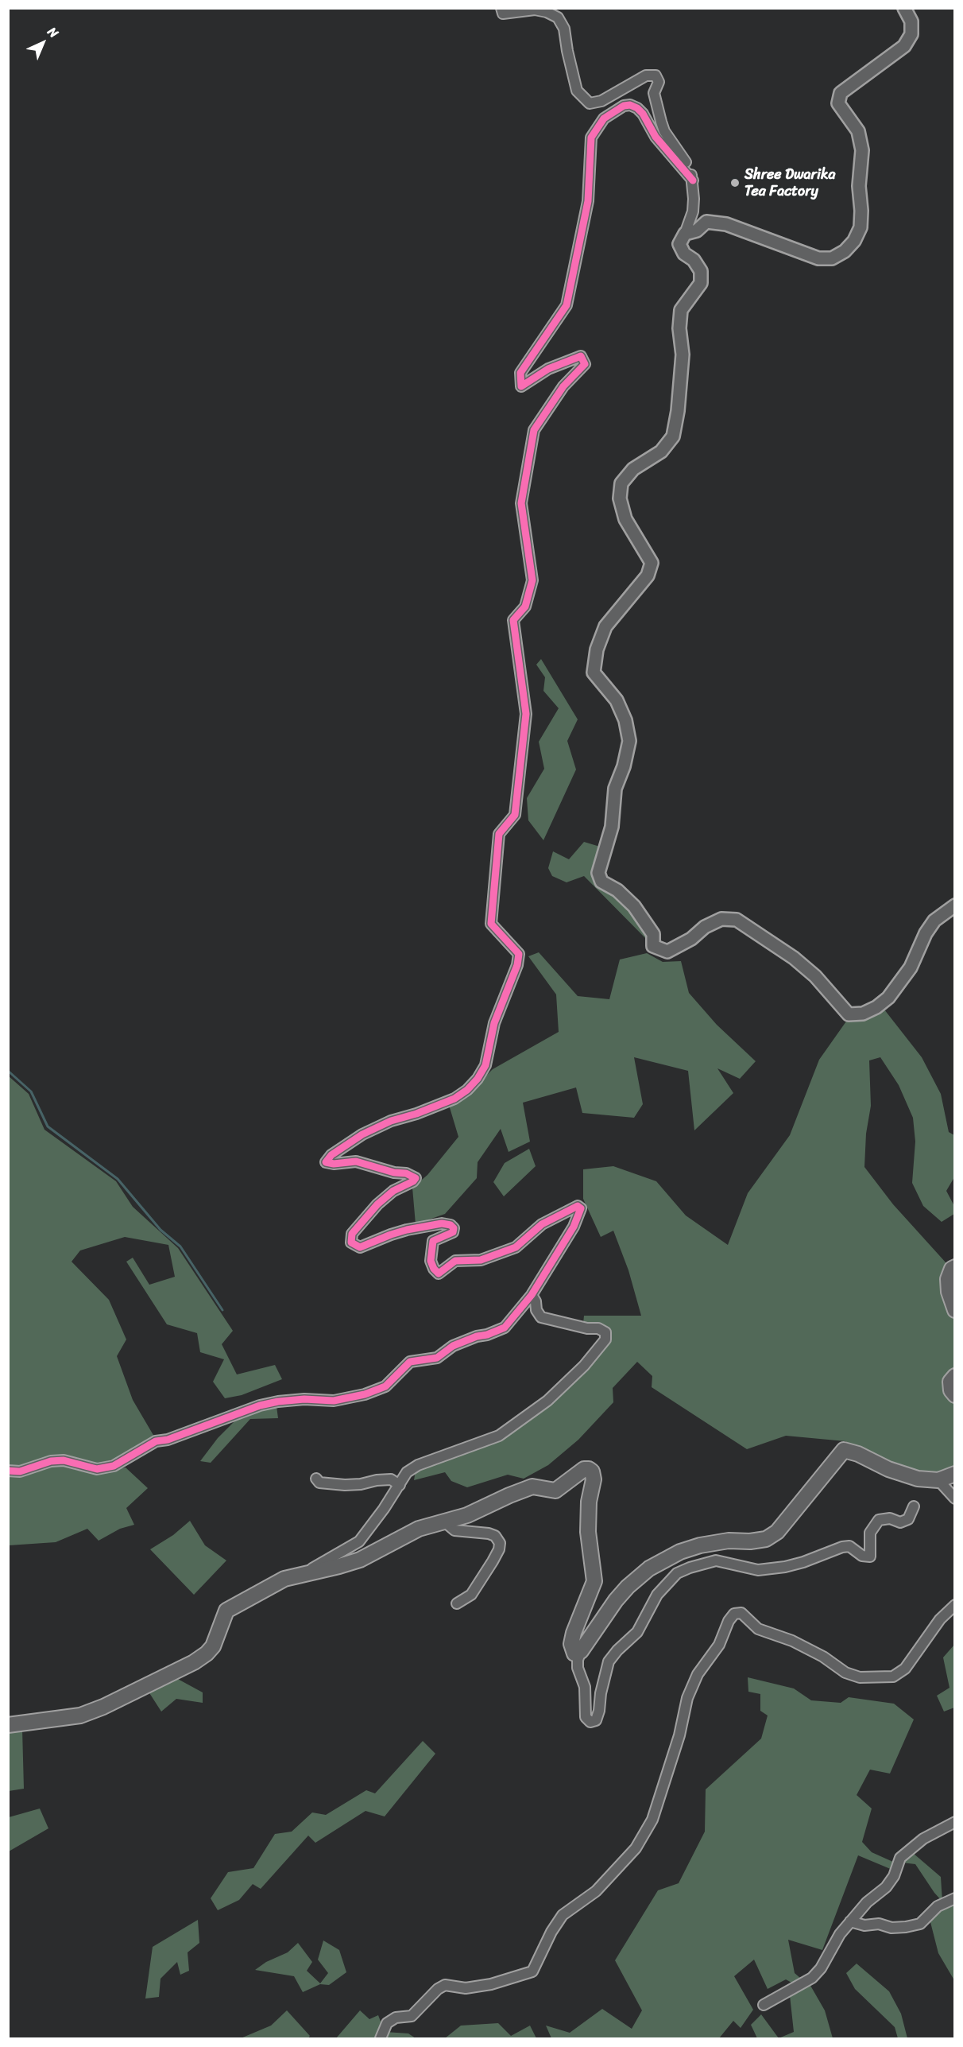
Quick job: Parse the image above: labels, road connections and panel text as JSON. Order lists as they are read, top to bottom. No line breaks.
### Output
{"places":["Shree Dwarika Tea Factory"],"north":"top right"}
